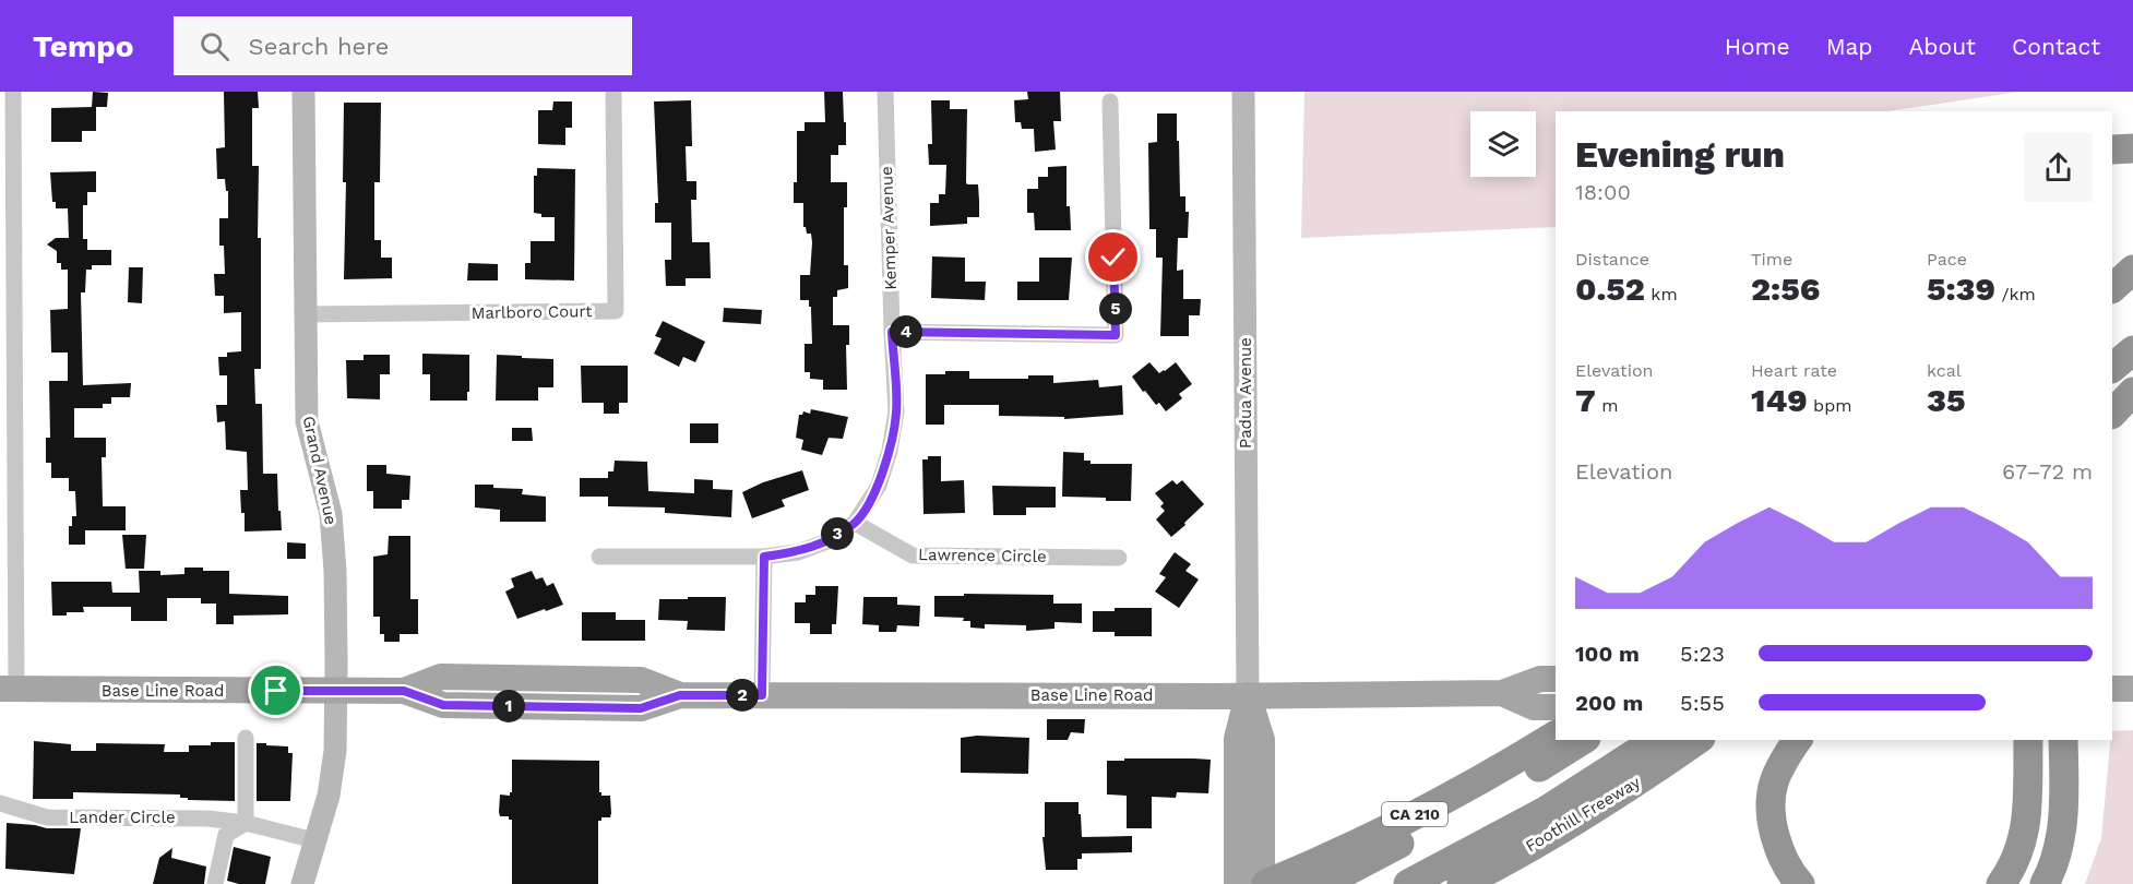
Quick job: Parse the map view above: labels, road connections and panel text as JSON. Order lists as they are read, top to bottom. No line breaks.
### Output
{"streets":{"highway":["CA 210","Foothill Freeway"],"main road":["Base Line Road"],"street":["Kemper Avenue","Marlboro Court","Padua Avenue","Grand Avenue","Lawrence Circle","Lander Circle"]},"crossings":[["Kemper Avenue","Lawrence Circle"],["Marlboro Court","Grand Avenue"],["Padua Avenue","Base Line Road"],["Grand Avenue","Base Line Road"],["Grand Avenue","Lander Circle"]],"page":{"header":"Tempo","search":"Search here","nav":["Home","Map","About","Contact"],"heading":["Evening run","18:00"],"stats":[["Distance","0.52 km"],["Time","2:56"],["Pace","5:39 /km"],["Elevation","7 m"],["Heart rate","149 bpm"],["kcal","35"]],"pins":["5","4","3","2","1"],"chart":["Elevation","67–72 m"],"list":[{"name":"100 m","note":"5:23"},{"name":"200 m","note":"5:55"}]}}
